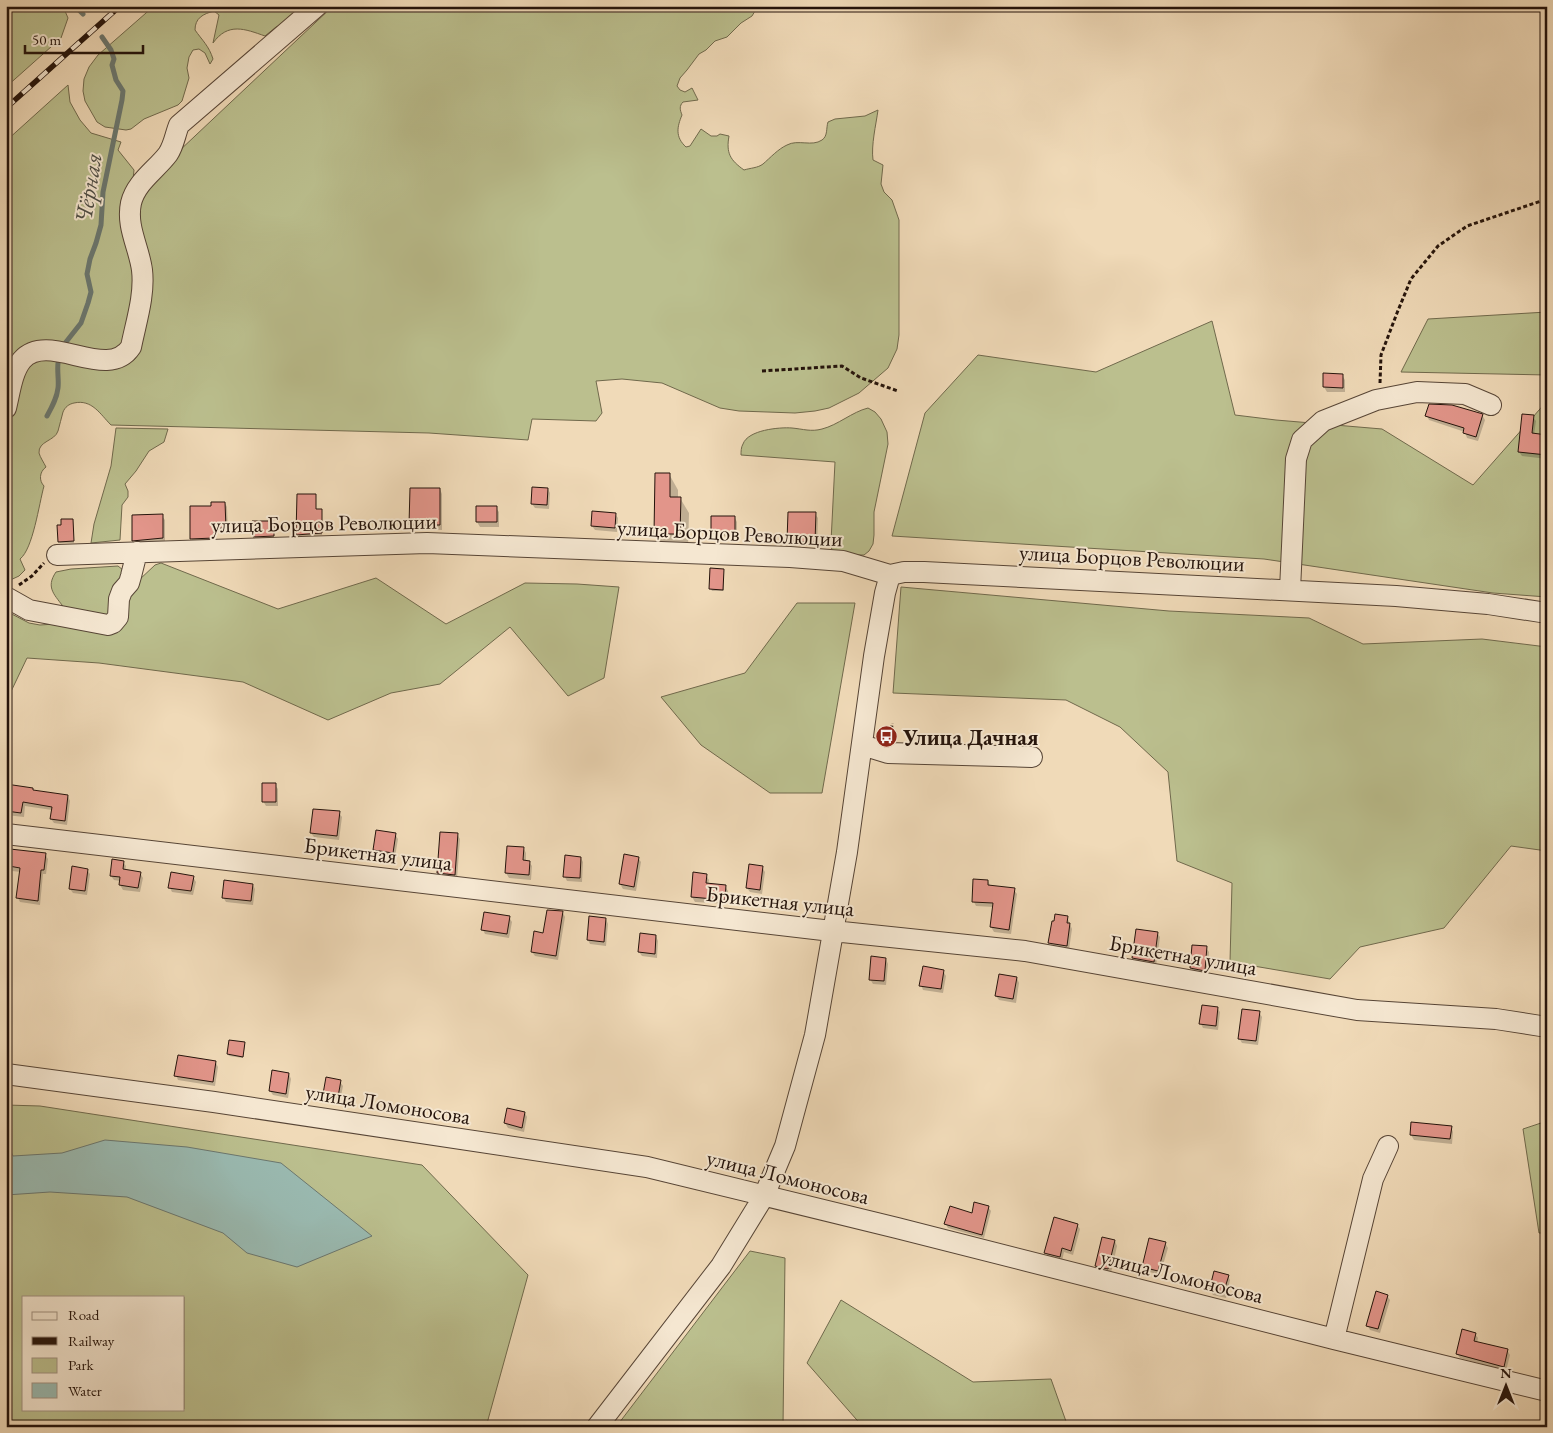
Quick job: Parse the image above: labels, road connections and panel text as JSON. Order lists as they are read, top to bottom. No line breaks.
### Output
{"streets":{"street":["улица Борцов Революции","Брикетная улица","улица Ломоносова"]},"water":["Чёрная"],"places":{"bus stop":["Улица Дачная"]},"legend":["Road","Railway","Park","Water"],"scale_bar":"50 m","north":"top"}
